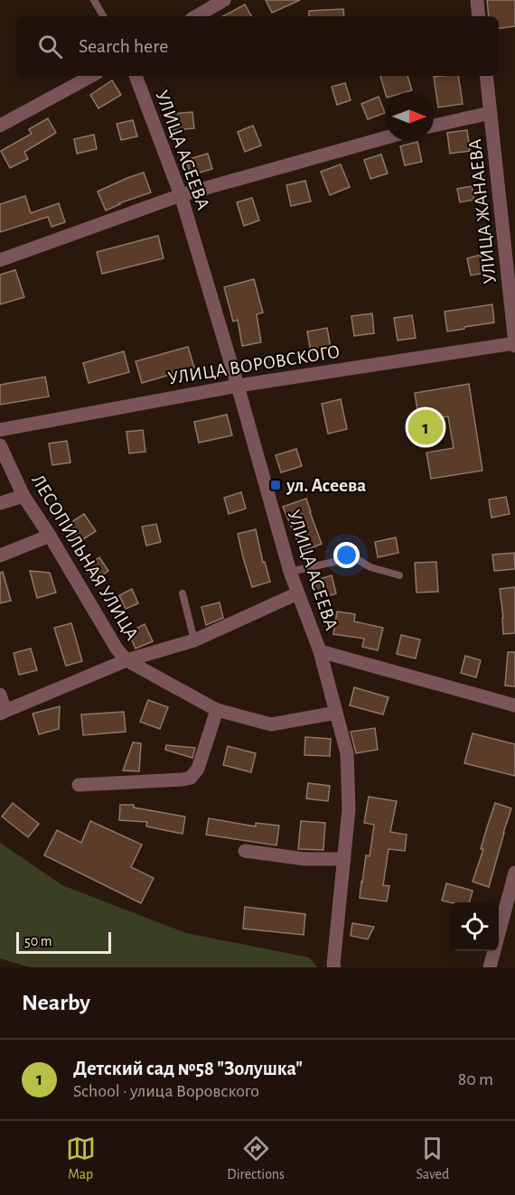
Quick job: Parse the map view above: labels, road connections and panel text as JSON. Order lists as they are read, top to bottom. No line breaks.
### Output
{"streets":{"street":["УЛИЦА АСЕЕВА","УЛИЦА ЖАНАЕВА","УЛИЦА ВОРОВСКОГО","ЛЕСОПИЛЬНАЯ УЛИЦА"]},"crossings":[["УЛИЦА АСЕЕВА","УЛИЦА ВОРОВСКОГО"],["УЛИЦА АСЕЕВА","ЛЕСОПИЛЬНАЯ УЛИЦА"],["УЛИЦА ЖАНАЕВА","УЛИЦА ВОРОВСКОГО"]],"places":{"transit":["ул. Асеева"]},"scale_bar":"50 m","north":"right","page":{"search":"Search here","pins":"1","scale":"50 m","heading":"Nearby","list":[{"mark":"1","name":"Детский сад №58 \"Золушка\"","note":"School · улица Воровского","value":"80 m"}],"nav":["Map","Directions","Saved"]}}
